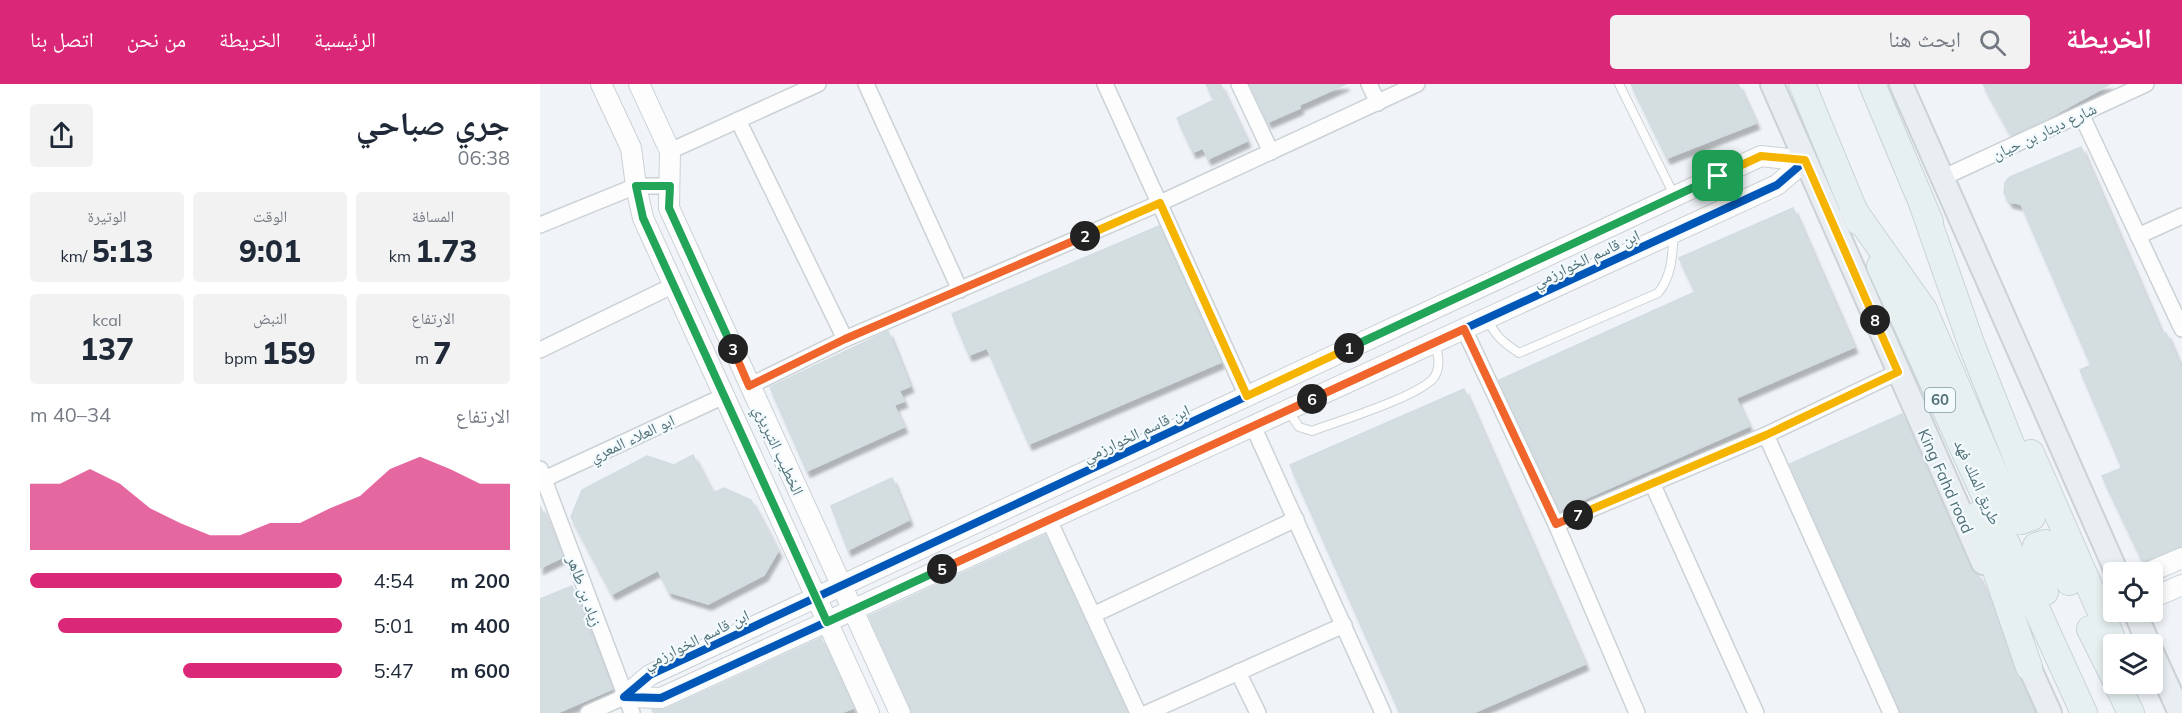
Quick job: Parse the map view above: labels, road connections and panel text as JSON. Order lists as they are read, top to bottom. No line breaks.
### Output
{"streets":{"highway":["60","طريق الملك فهد"],"main road":["King Fahd road"],"street":["شارع دينار بن حيان","ابن قاسم الخوارزمي","ابو العلاء المعري","الخطيب التبريزي","زياد بن طاهر"]},"crossings":[["ابن قاسم الخوارزمي","الخطيب التبريزي"],["ابن قاسم الخوارزمي","King Fahd road"],["ابن قاسم الخوارزمي","زياد بن طاهر"],["ابو العلاء المعري","الخطيب التبريزي"],["ابو العلاء المعري","زياد بن طاهر"]],"page":{"header":"الخريطة","search":"ابحث هنا","nav":["الرئيسية","الخريطة","من نحن","اتصل بنا"],"heading":["جري صباحي","06:38"],"stats":[["المسافة","1.73 km"],["الوقت","9:01"],["الوتيرة","5:13 /km"],["الارتفاع","7 m"],["النبض","159 bpm"],["kcal","137"]],"pins":["2","8","1","3","6","7","5"],"chart":["الارتفاع","34–40 m"],"list":[{"name":"200 m","note":"4:54"},{"name":"400 m","note":"5:01"},{"name":"600 m","note":"5:47"}]}}
